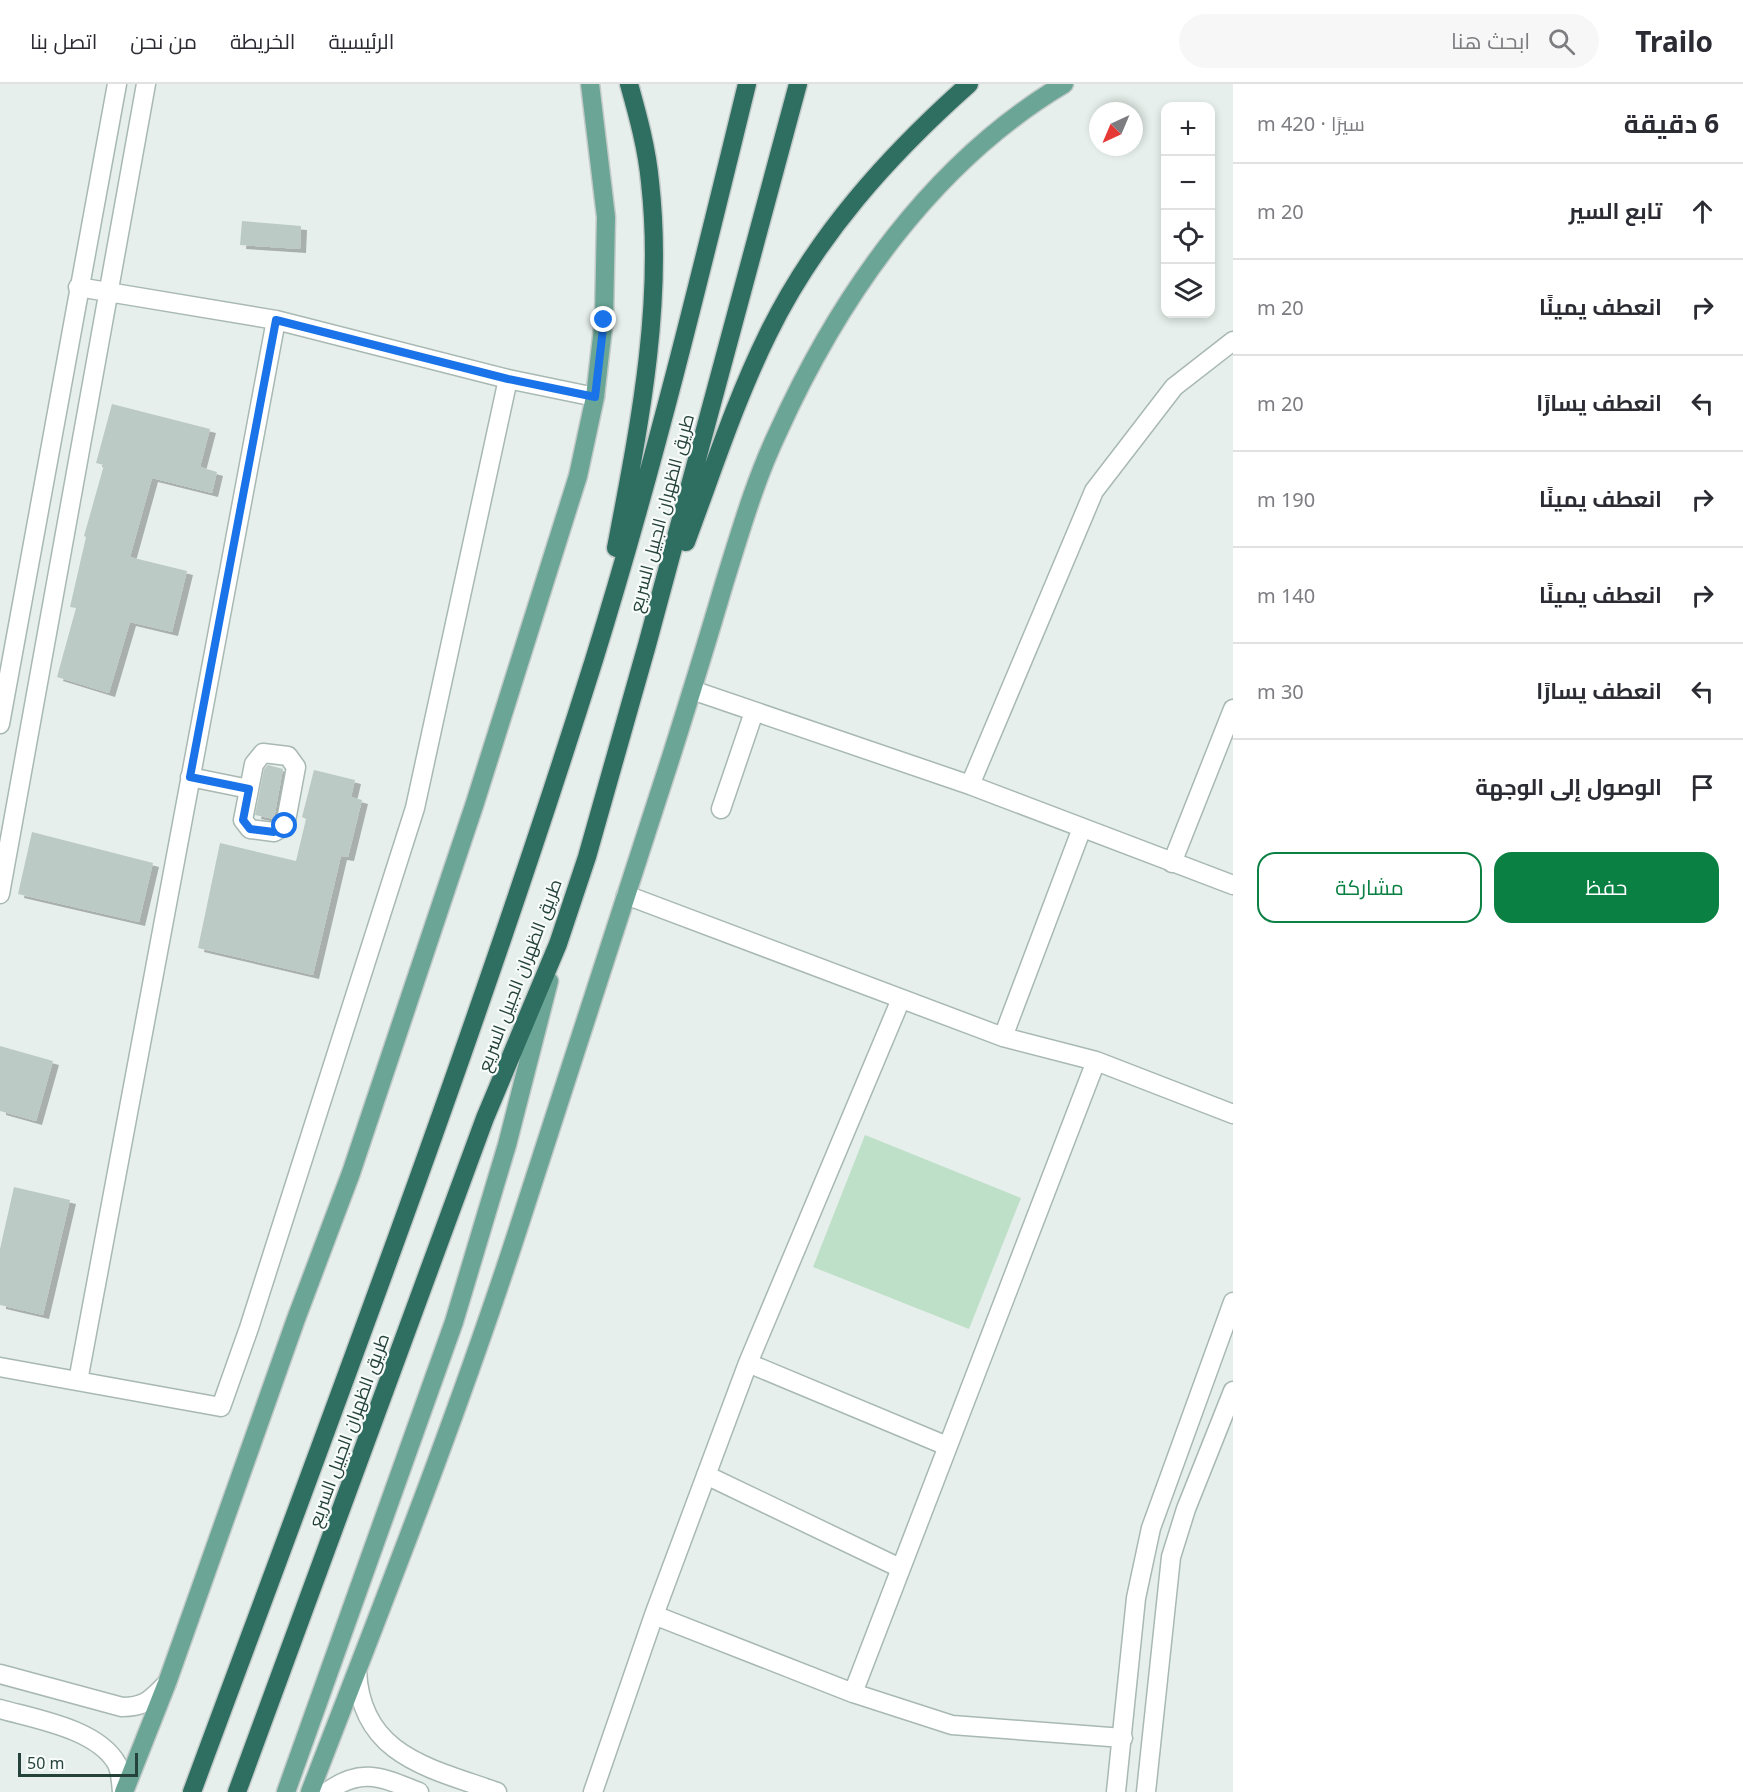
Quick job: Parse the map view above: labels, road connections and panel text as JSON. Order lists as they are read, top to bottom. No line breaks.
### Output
{"streets":{"highway":["طريق الظهران الجبيل السريع"]},"scale_bar":"50 m","north":"bottom left","page":{"header":"Trailo","search":"ابحث هنا","nav":["الرئيسية","الخريطة","من نحن","اتصل بنا"],"heading":["6 دقيقة","سيرًا · 420 m"],"map_buttons":["+","−"],"list":[["تابع السير","20 m"],["انعطف يمينًا","20 m"],["انعطف يسارًا","20 m"],["انعطف يمينًا","190 m"],["انعطف يمينًا","140 m"],["انعطف يسارًا","30 m"],"الوصول إلى الوجهة"],"buttons":["حفظ","مشاركة"],"scale":"50 m"}}
